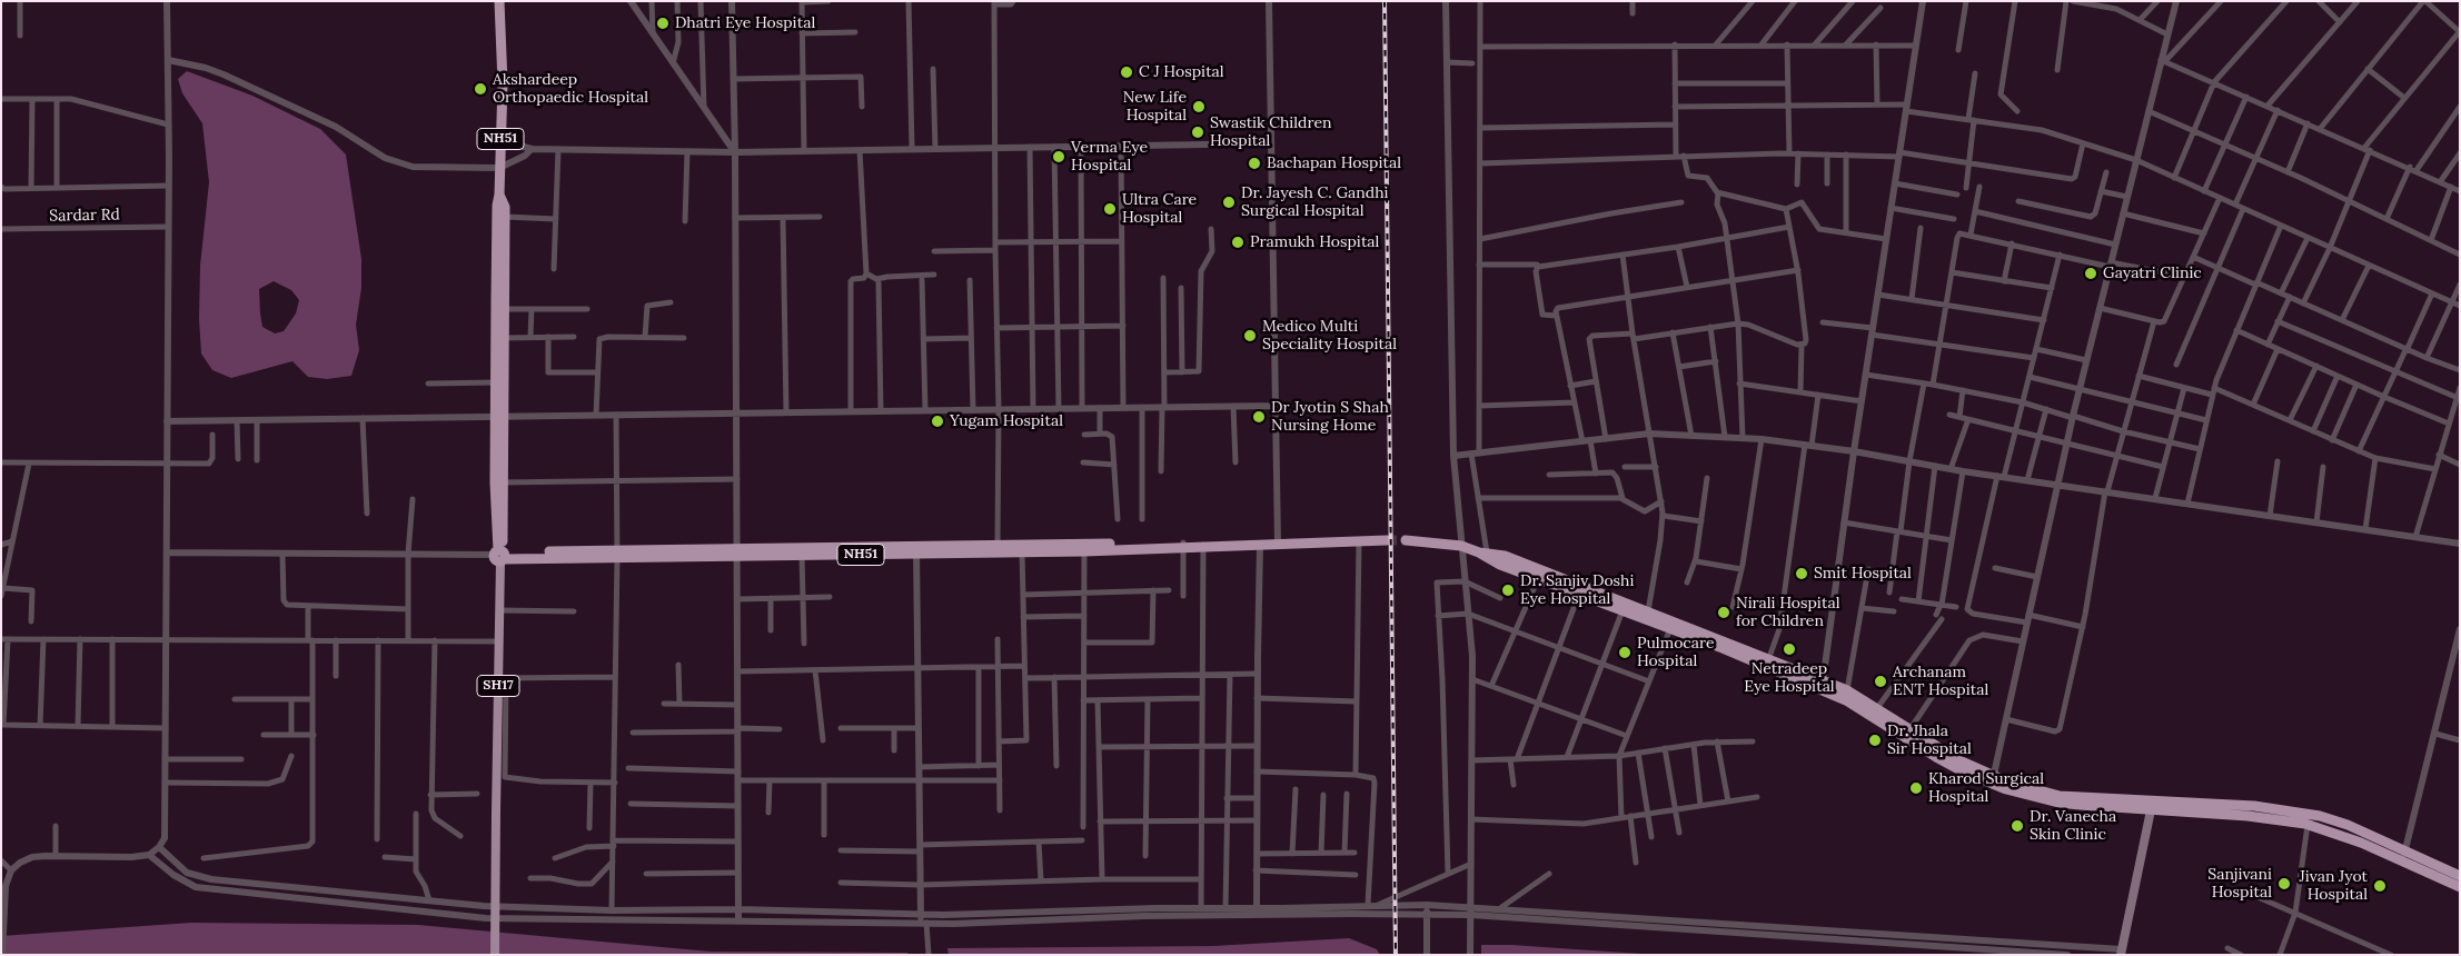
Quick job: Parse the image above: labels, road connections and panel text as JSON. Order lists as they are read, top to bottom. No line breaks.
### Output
{"streets":{"highway":["NH51"],"main road":["SH17"],"street":["Sardar Rd"]},"crossings":[["NH51","SH17"]],"places":["Dhatri Eye Hospital","C J Hospital","Akshardeep Orthopaedic Hospital","New Life Hospital","Swastik Children Hospital","Verma Eye Hospital","Bachapan Hospital","Dr. Jayesh C. Gandhi Surgical Hospital","Ultra Care Hospital","Pramukh Hospital","Gayatri Clinic","Medico Multi Speciality Hospital","Dr Jyotin S Shah Nursing Home","Yugam Hospital","Smit Hospital","Dr. Sanjiv Doshi Eye Hospital","Nirali Hospital for Children","Netradeep Eye Hospital","Pulmocare Hospital","Archanam ENT Hospital","Dr. Jhala Sir Hospital","Kharod Surgical Hospital","Dr. Vanecha Skin Clinic","Sanjivani Hospital","Jivan Jyot Hospital"]}
